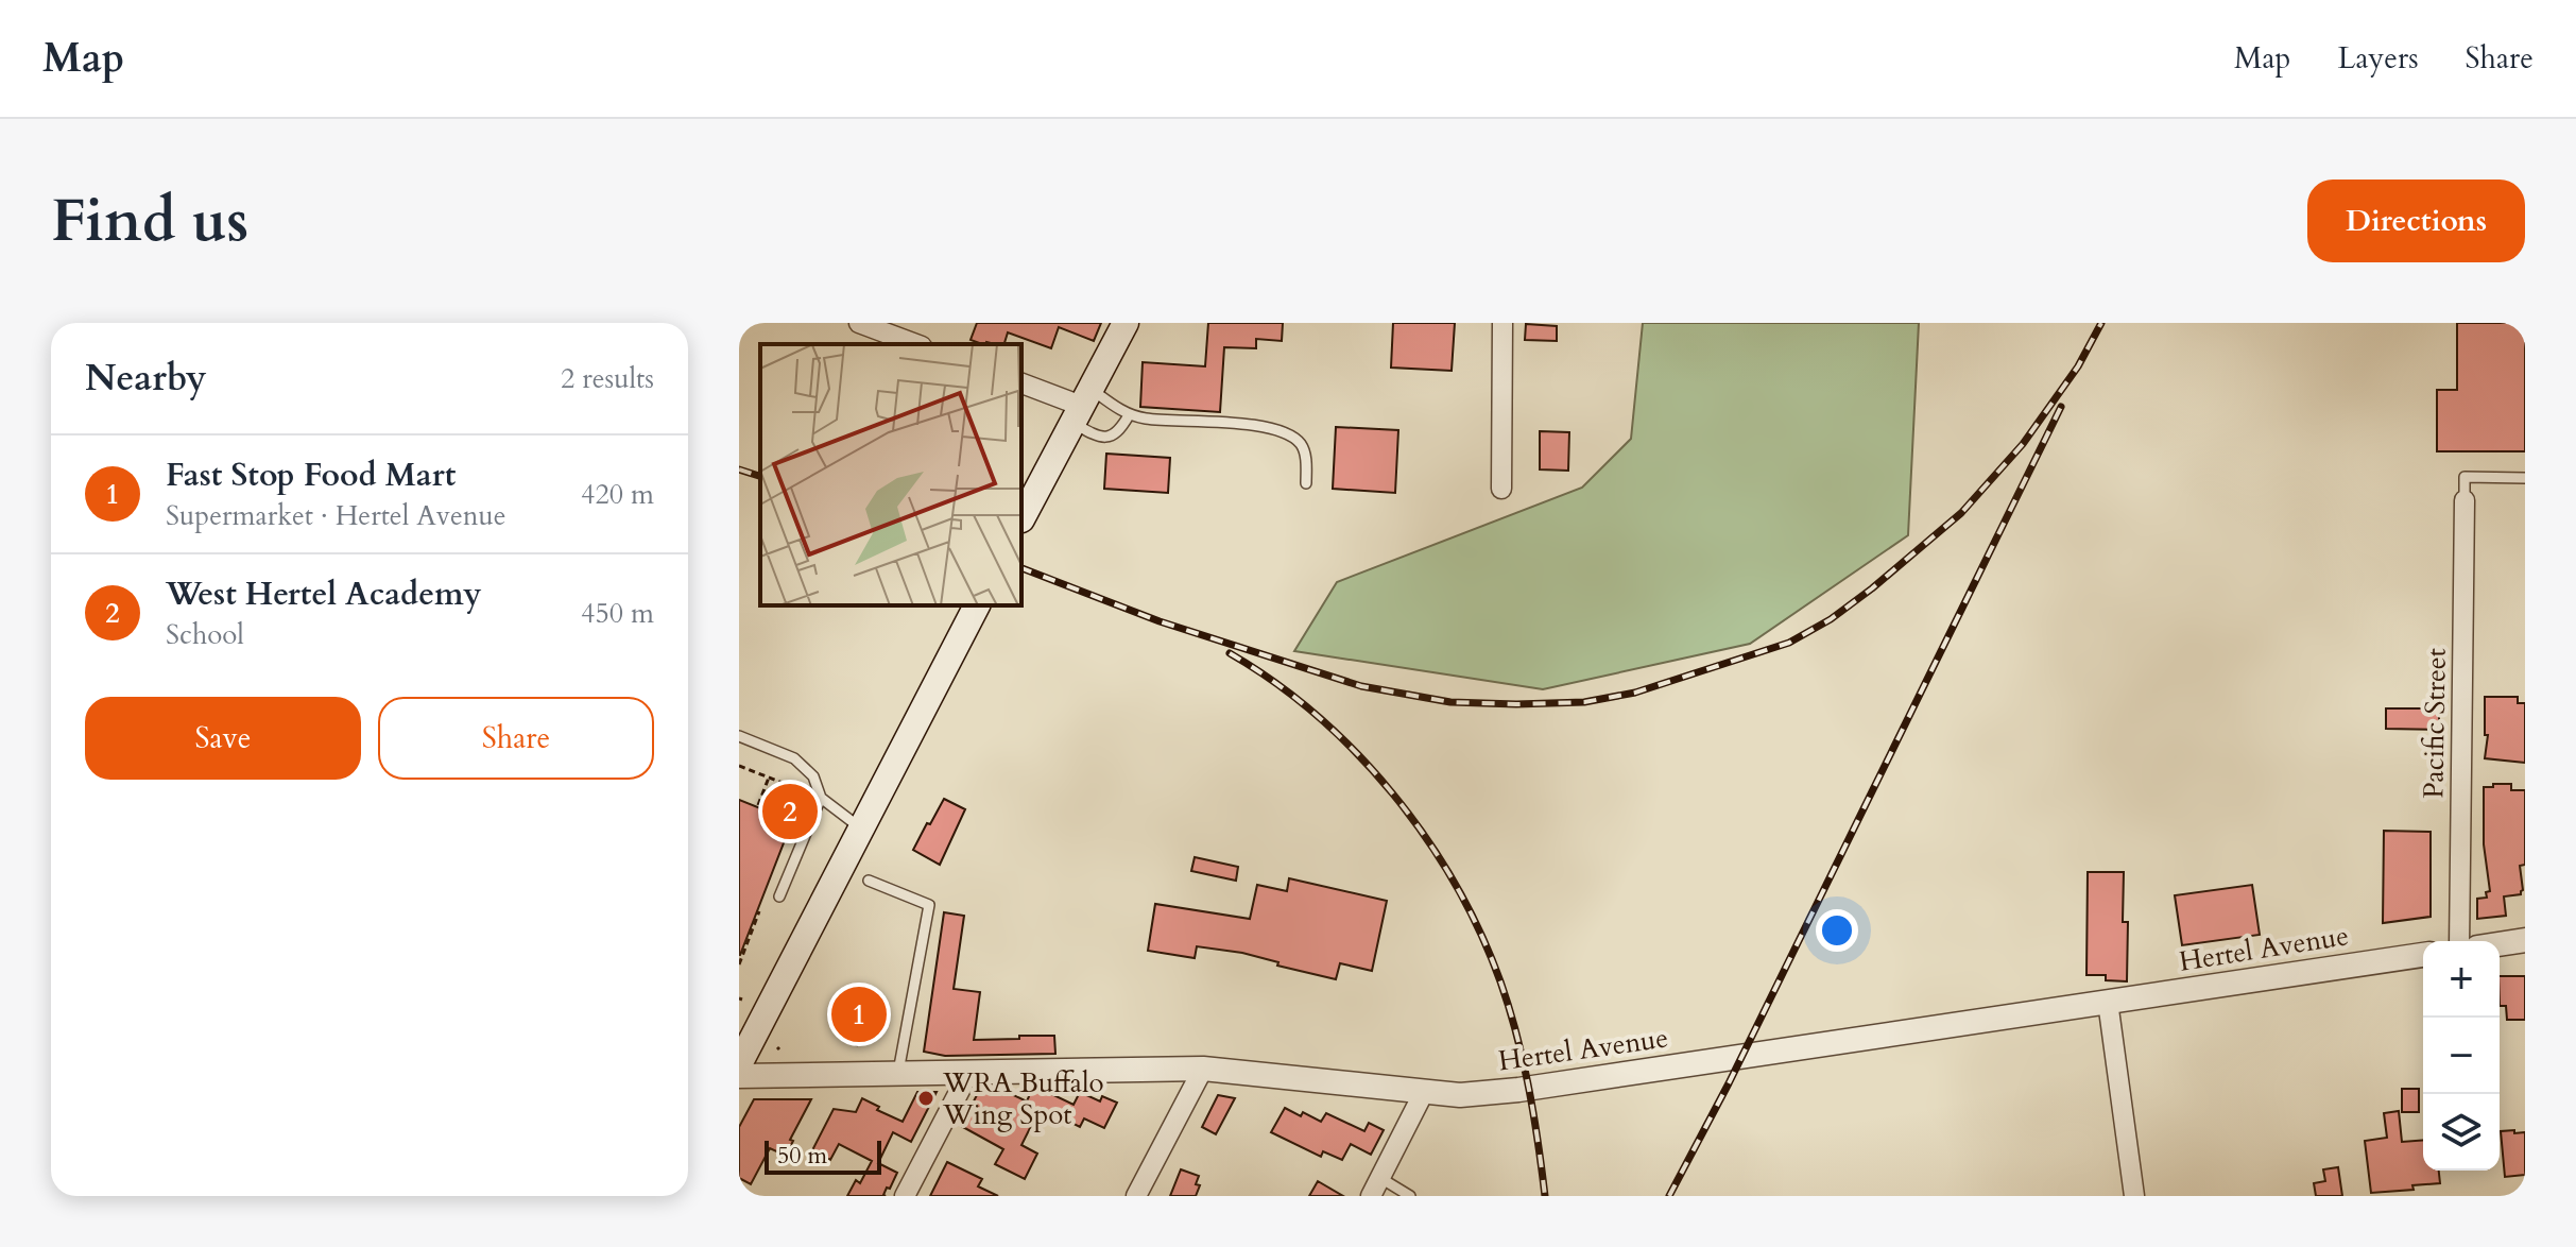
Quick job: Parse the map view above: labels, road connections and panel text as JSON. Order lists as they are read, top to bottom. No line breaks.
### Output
{"streets":{"street":["Pacific Street","Hertel Avenue"]},"places":["WRA Buffalo Wing Spot"],"scale_bar":"50 m","page":{"header":"Map","nav":["Map","Layers","Share"],"buttons":["Directions",["Save","Share"]],"title":"Find us","heading":["Nearby","2 results"],"list":[{"mark":"1","name":"Fast Stop Food Mart","note":"Supermarket · Hertel Avenue","value":"420 m"},{"mark":"2","name":"West Hertel Academy","note":"School","value":"450 m"}],"pins":["2","1"],"map_buttons":["+","−"],"scale":"50 m"}}
